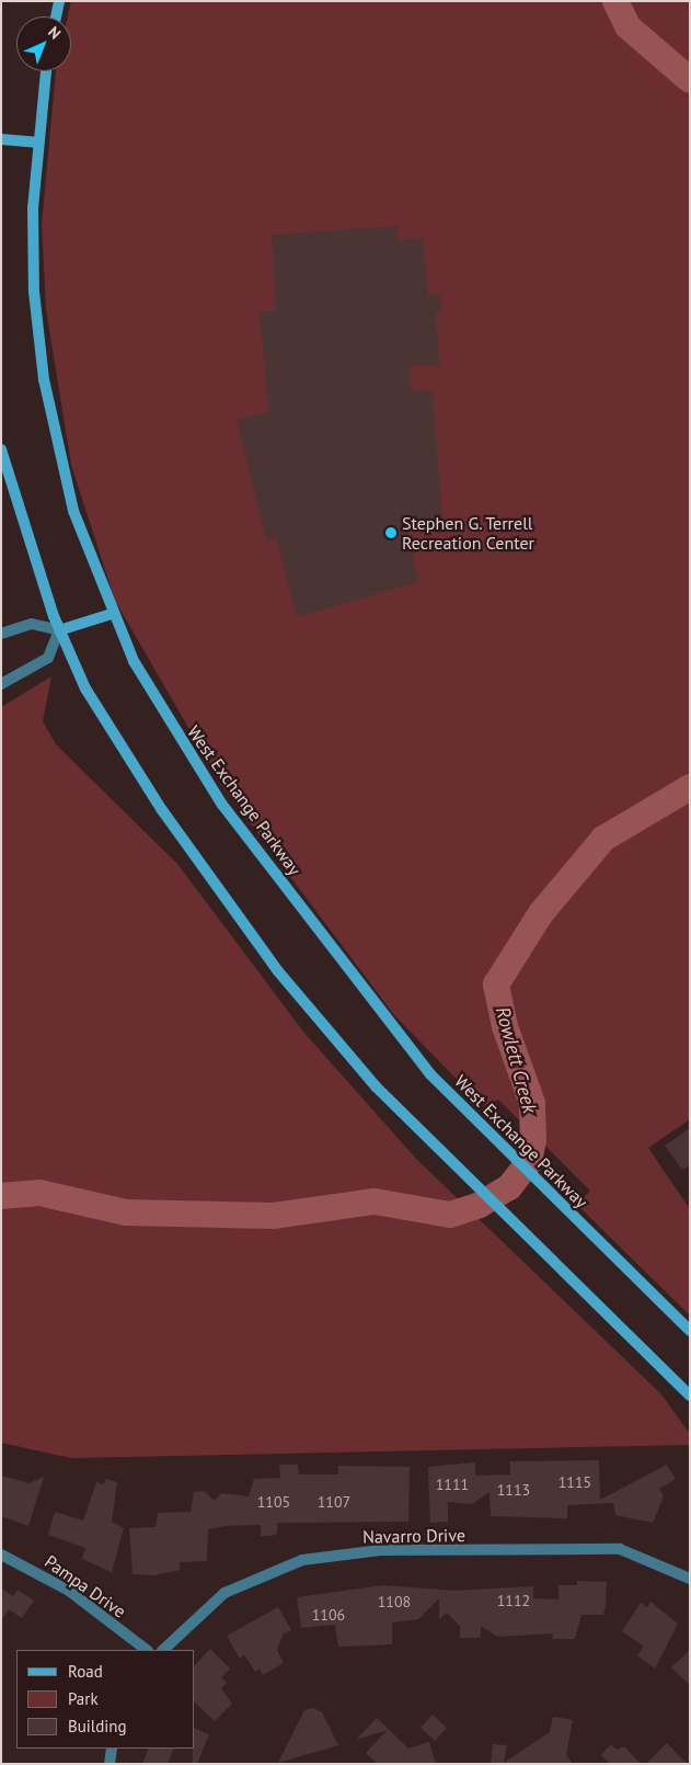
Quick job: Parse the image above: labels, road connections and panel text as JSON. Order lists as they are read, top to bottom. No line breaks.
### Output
{"streets":{"main road":["West Exchange Parkway"],"street":["Navarro Drive","Pampa Drive"]},"water":["Rowlett Creek"],"places":["Stephen G. Terrell Recreation Center"],"house_numbers":["1115","1111","1113","1105","1107","1112","1108","1106"],"legend":["Road","Park","Building"],"north":"top right"}
